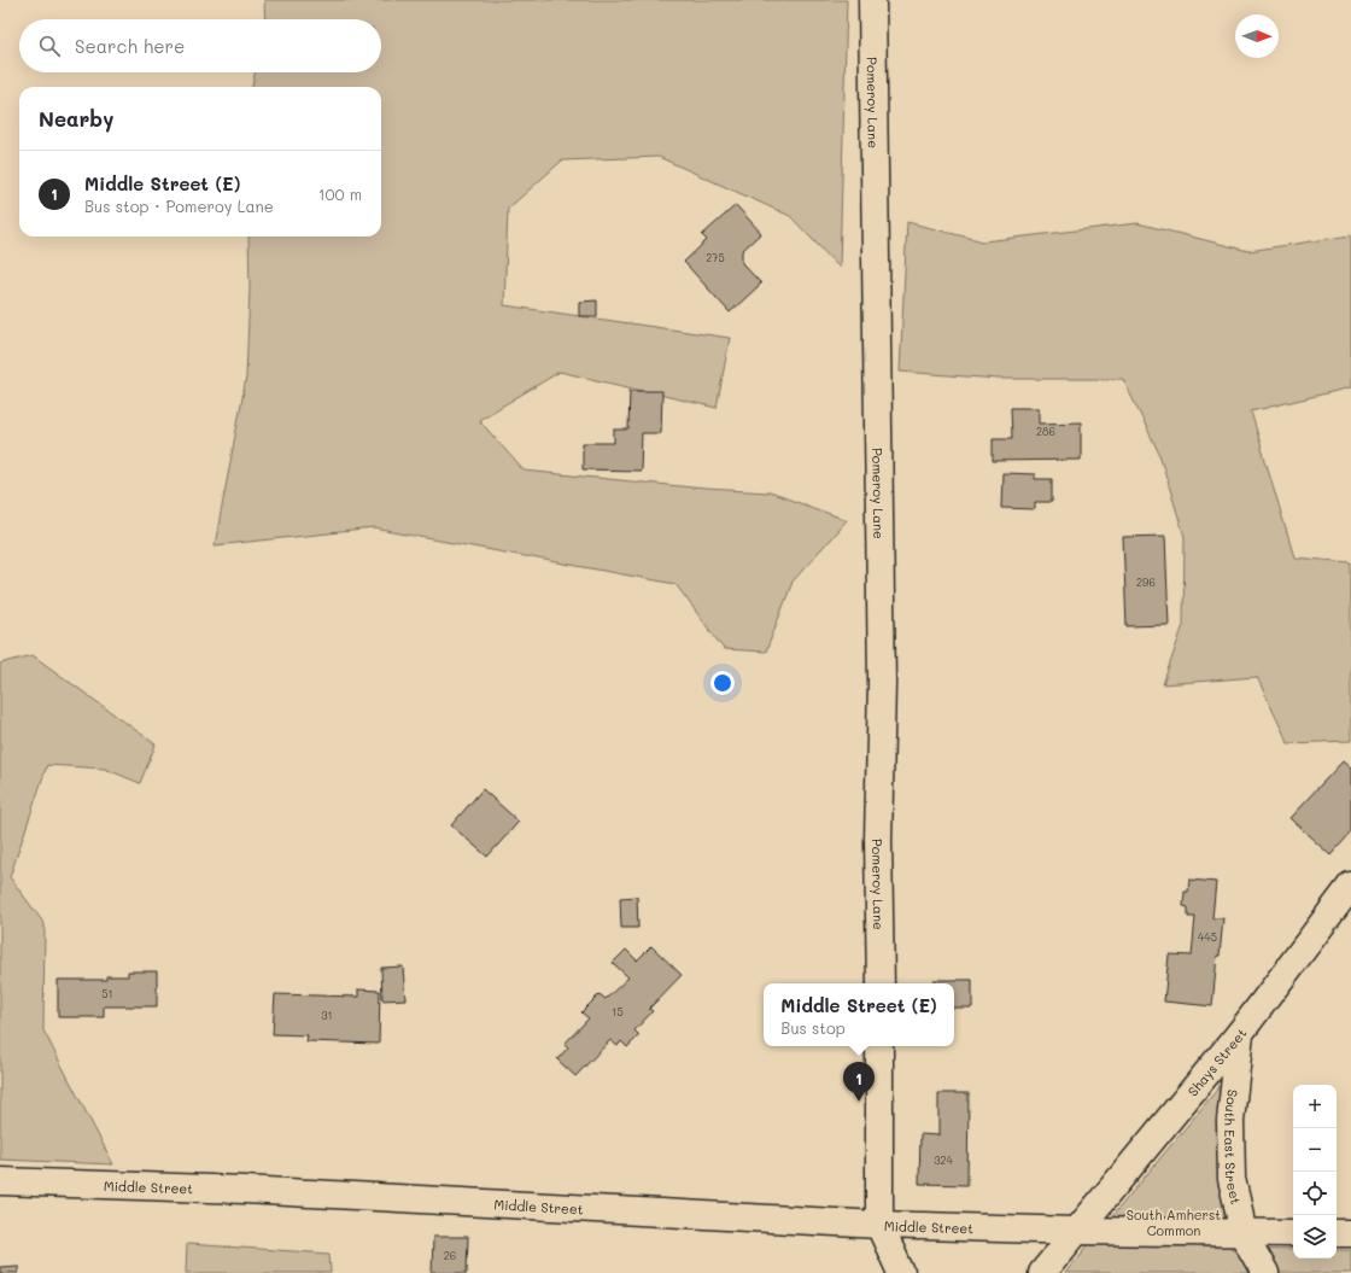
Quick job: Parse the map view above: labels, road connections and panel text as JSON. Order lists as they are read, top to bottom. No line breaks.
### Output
{"streets":{"street":["Pomeroy Lane","Shays Street","South East Street","Middle Street"]},"crossings":[["Shays Street","South East Street"],["Shays Street","Middle Street"]],"parks":["South Amherst Common"],"house_numbers":["275","286","296","445","51","15","31","324","26"],"north":"right","page":{"search":"Search here","heading":"Nearby","list":[{"mark":"1","name":"Middle Street (E)","note":"Bus stop · Pomeroy Lane","value":"100 m"}],"popup":["Middle Street (E)","Bus stop"],"pins":"1","map_buttons":["+","−"]}}
